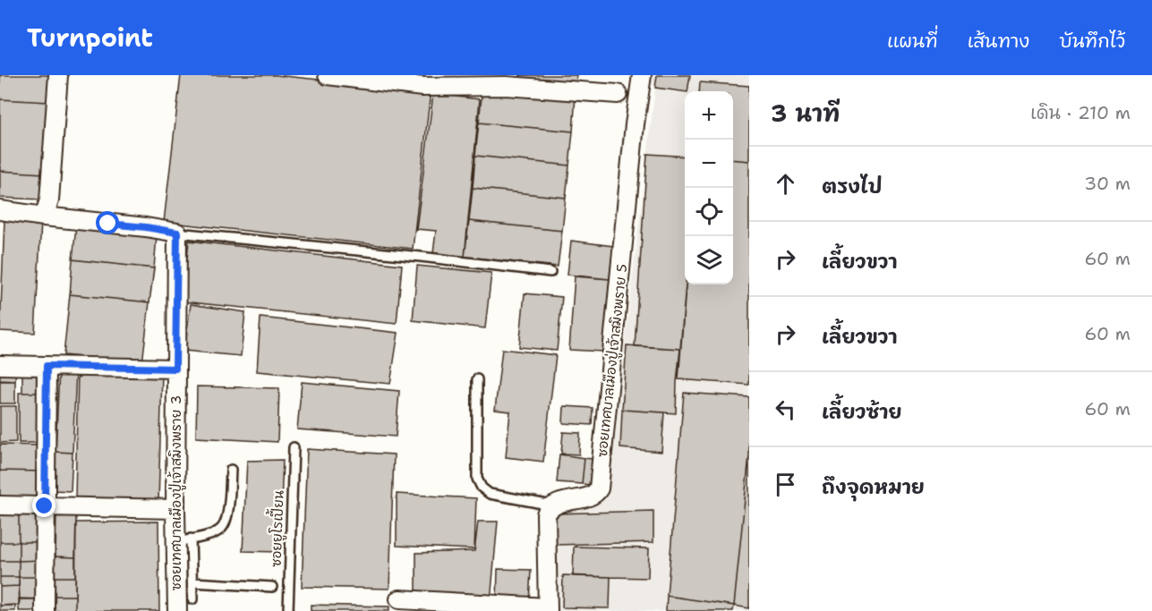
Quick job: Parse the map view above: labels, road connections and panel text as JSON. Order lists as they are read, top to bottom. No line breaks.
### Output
{"streets":{"street":["ซอยเทศบาลเมืองปู่เจ้าสมิงพราย 5","ซอยเทศบาลเมืองปู่เจ้าสมิงพราย 3"],"lane":["ซอยยูโรเปี้ยน"]},"page":{"header":"Turnpoint","nav":["แผนที่","เส้นทาง","บันทึกไว้"],"heading":["3 นาที","เดิน · 210 m"],"map_buttons":["+","−"],"list":[["ตรงไป","30 m"],["เลี้ยวขวา","60 m"],["เลี้ยวขวา","60 m"],["เลี้ยวซ้าย","60 m"],"ถึงจุดหมาย"]}}
